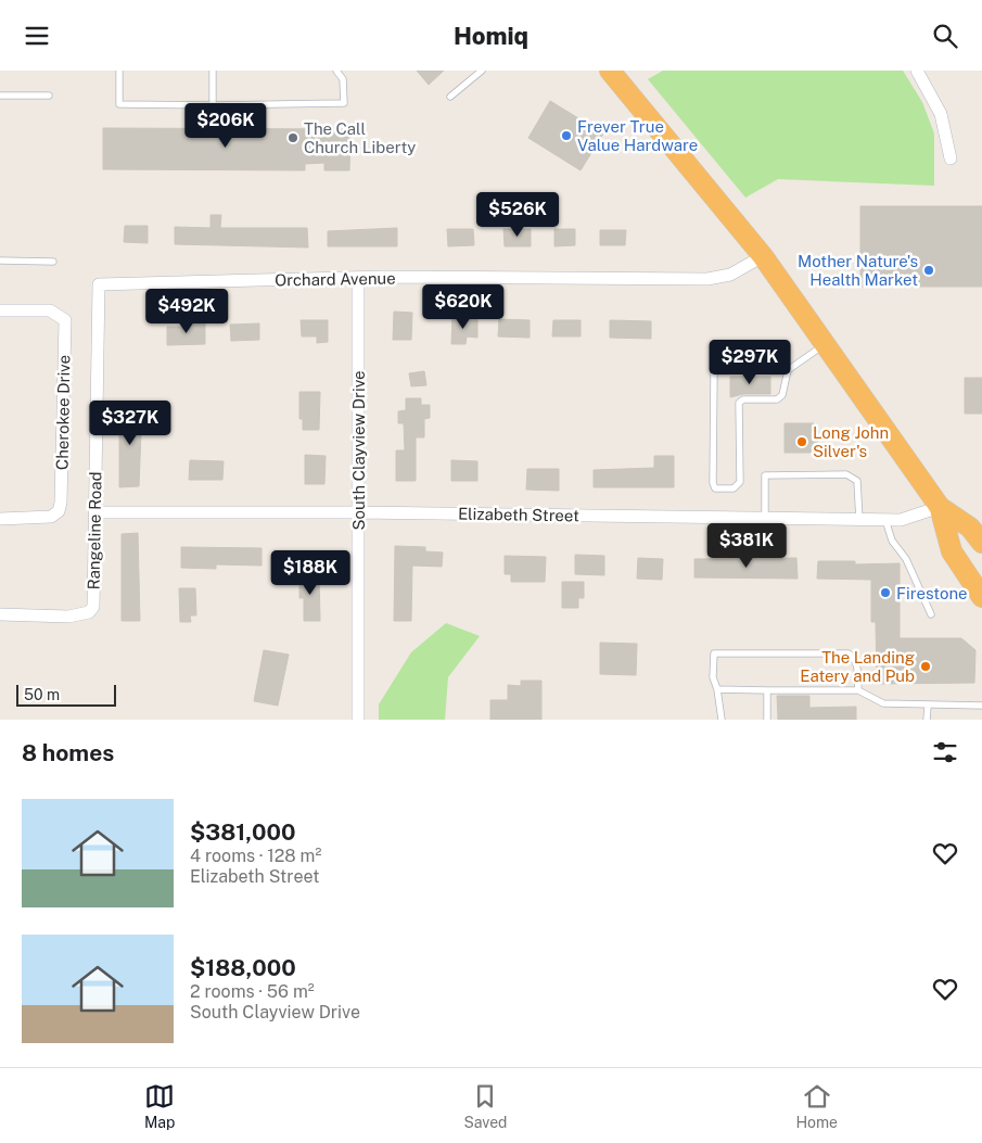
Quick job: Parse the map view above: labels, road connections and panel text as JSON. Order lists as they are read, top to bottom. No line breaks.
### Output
{"streets":{"street":["Orchard Avenue","Cherokee Drive","South Clayview Drive","Elizabeth Street","Rangeline Road"]},"crossings":[["Orchard Avenue","South Clayview Drive"],["Orchard Avenue","Rangeline Road"],["South Clayview Drive","Elizabeth Street"],["Elizabeth Street","Rangeline Road"]],"places":["Frever True Value Hardware","The Call Church Liberty","Mother Nature's Health Market","Long John Silver's","Firestone","The Landing Eatery and Pub"],"scale_bar":"50 m","page":{"header":"Homiq","price":["$206K","$526K","$620K","$492K","$297K","$327K","$381K","$188K"],"scale":"50 m","heading":"8 homes","list":[{"name":"$381,000","note":"4 rooms · 128 m² · Elizabeth Street"},{"name":"$188,000","note":"2 rooms · 56 m² · South Clayview Drive"}],"tabs":["Map","Saved","Home"]}}
